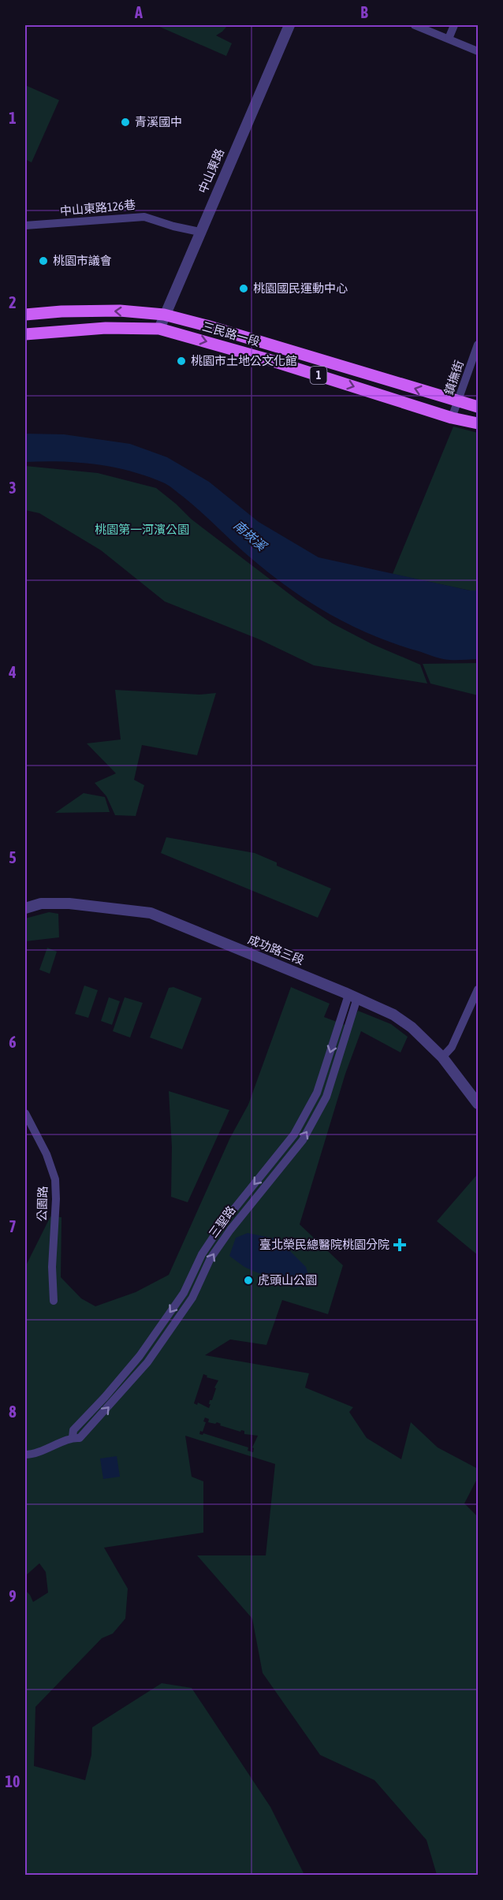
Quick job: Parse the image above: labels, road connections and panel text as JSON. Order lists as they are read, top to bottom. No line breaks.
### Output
{"streets":{"main road":["三民路一段","1"],"street":["中山東路","中山東路126巷","鎮撫街","成功路三段","公園路","三聖路"]},"crossings":[["中山東路","中山東路126巷"],["中山東路","三民路一段"],["三民路一段","鎮撫街"],["成功路三段","三聖路"]],"water":["南崁溪"],"parks":["桃園第一河濱公園"],"places":{"other":["青溪國中","桃園市議會","桃園國民運動中心","桃園市土地公文化館","虎頭山公園"],"health":["臺北榮民總醫院桃園分院"]},"grid":{"columns":["A","B"],"rows":["1","2","3","4","5","6","7","8","9","10"]}}
